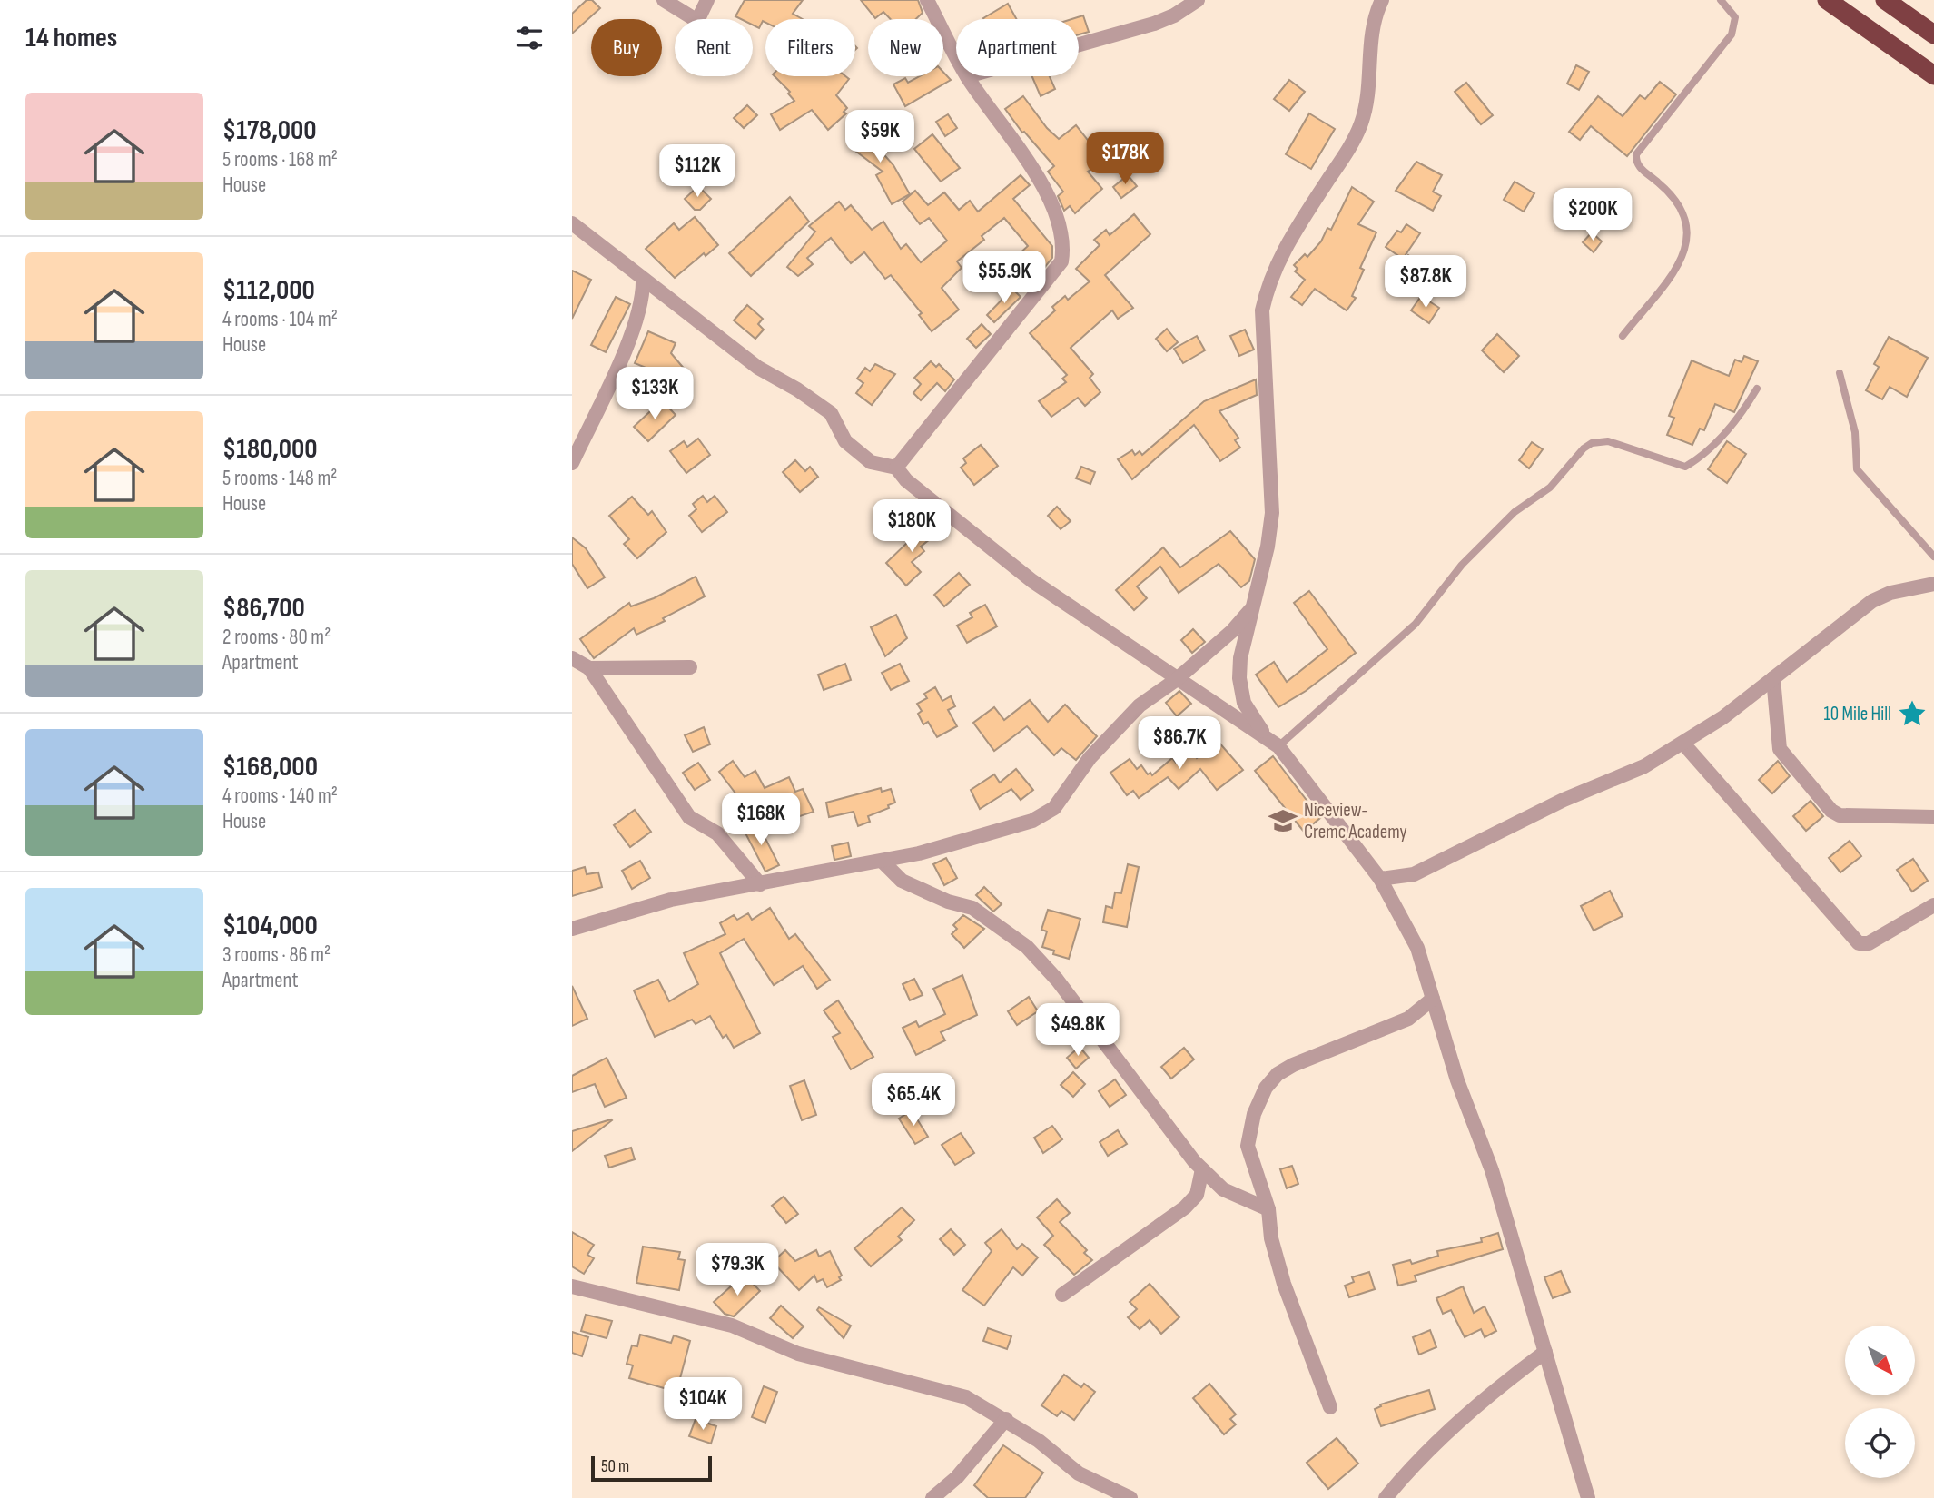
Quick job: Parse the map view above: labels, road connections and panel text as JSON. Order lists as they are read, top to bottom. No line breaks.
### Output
{"places":{"place":["10 Mile Hill"],"school or university":["Niceview- Cremc Academy"]},"scale_bar":"50 m","north":"bottom right","page":{"heading":"14 homes","chip":["Buy","Rent","Filters","New","Apartment"],"list":[{"name":"$178,000","note":"5 rooms · 168 m² · House"},{"name":"$112,000","note":"4 rooms · 104 m² · House"},{"name":"$180,000","note":"5 rooms · 148 m² · House"},{"name":"$86,700","note":"2 rooms · 80 m² · Apartment"},{"name":"$168,000","note":"4 rooms · 140 m² · House"},{"name":"$104,000","note":"3 rooms · 86 m² · Apartment"}],"price":["$59K","$178K","$112K","$200K","$55.9K","$87.8K","$133K","$180K","$86.7K","$168K","$49.8K","$65.4K","$79.3K","$104K"],"scale":"50 m"}}
